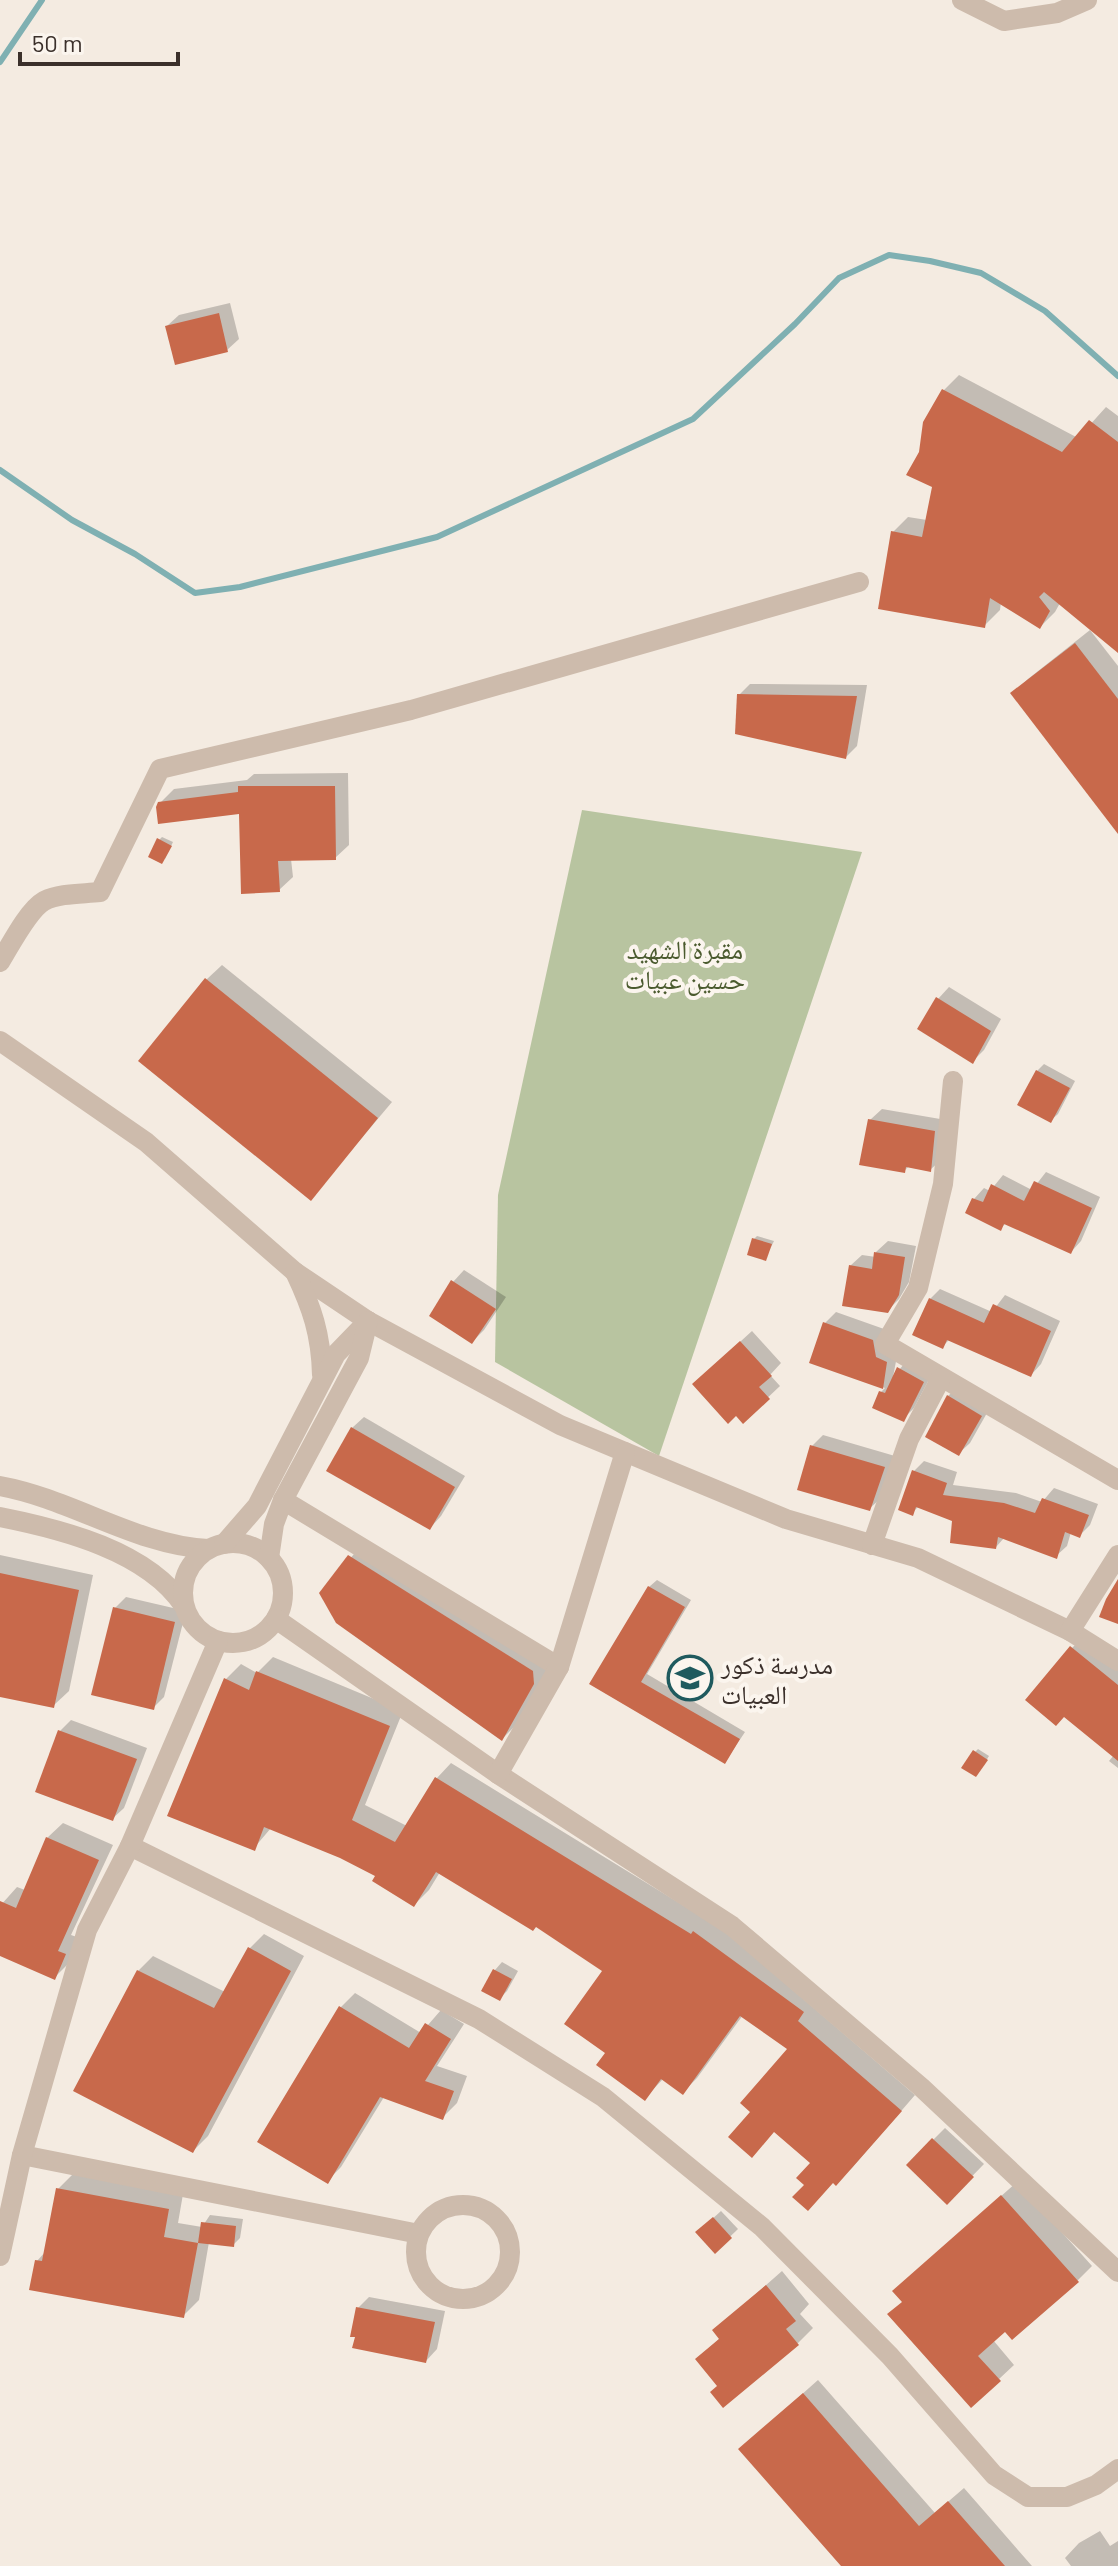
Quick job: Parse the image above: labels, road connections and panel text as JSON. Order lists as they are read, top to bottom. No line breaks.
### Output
{"parks":["مقبرة الشهيد حسين عبيات"],"places":{"school or university":["مدرسة ذكور العبيات"]},"scale_bar":"50 m"}
